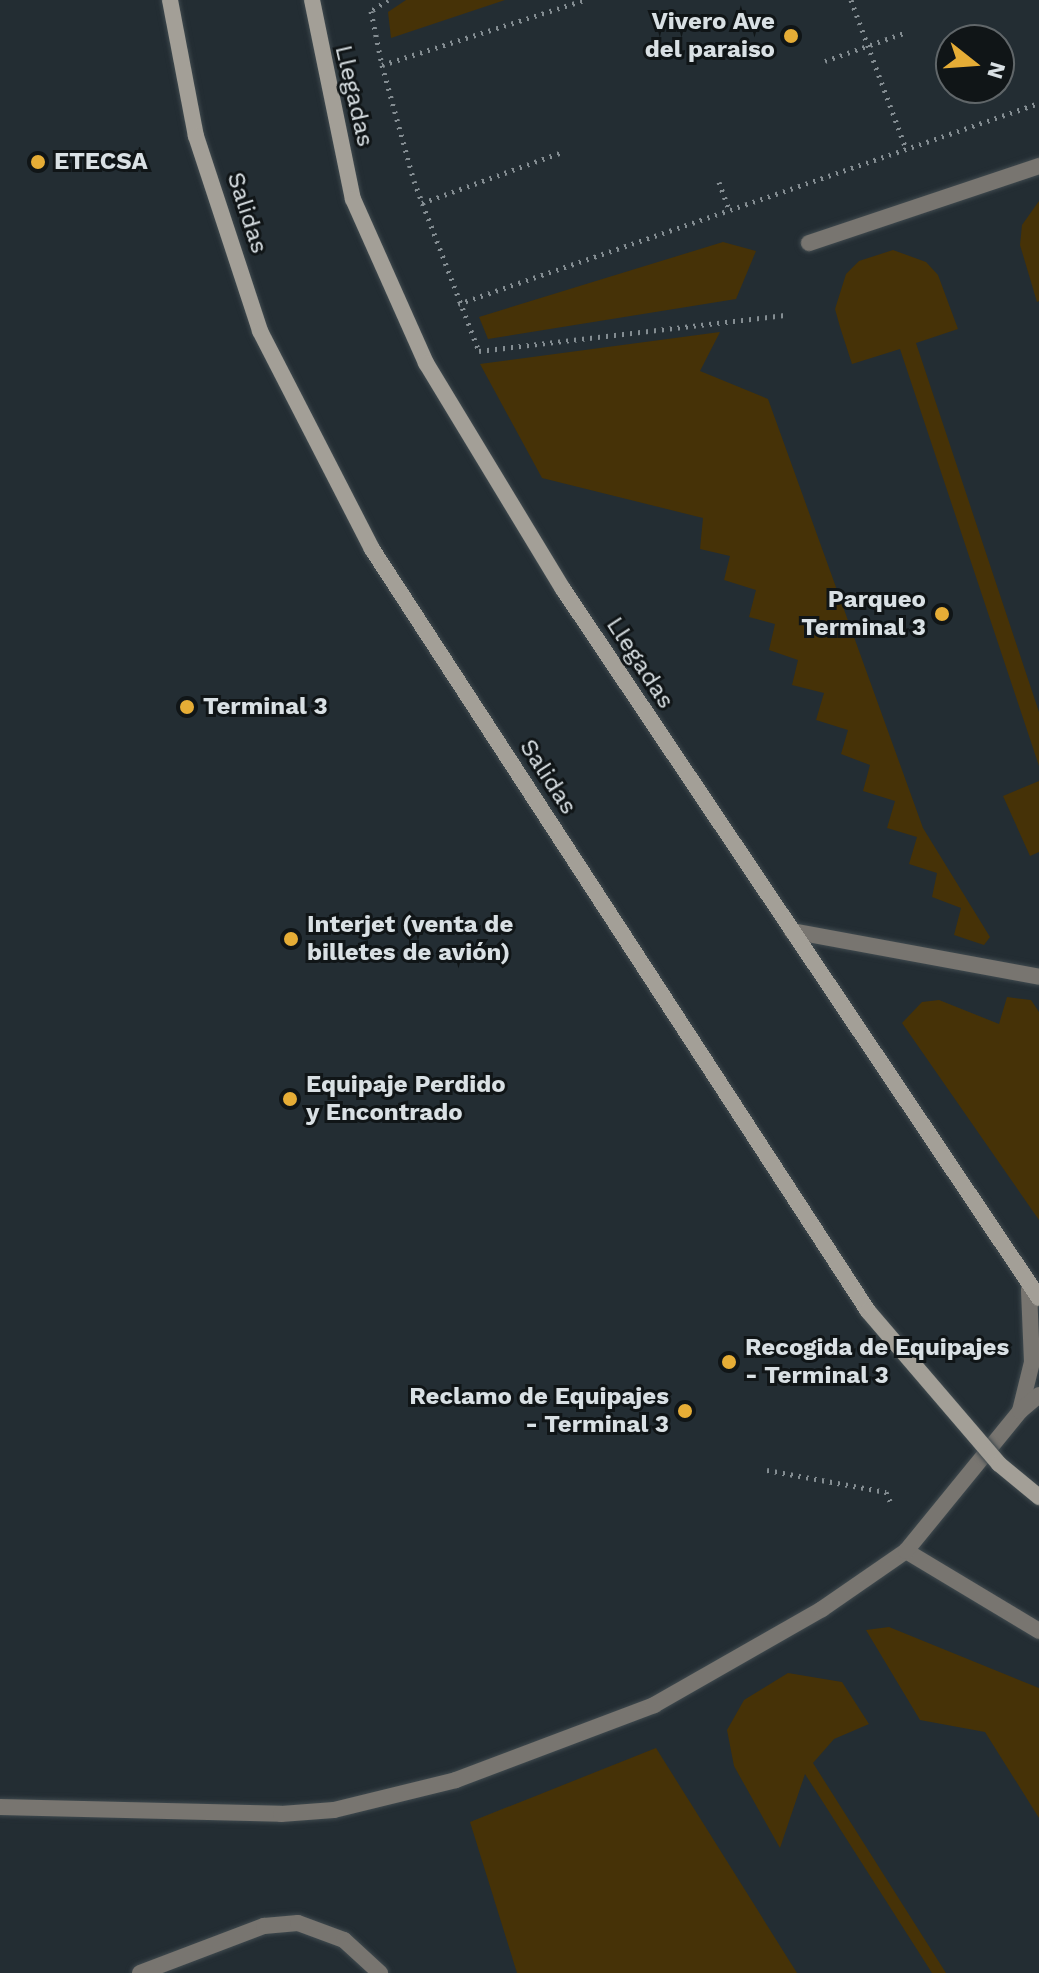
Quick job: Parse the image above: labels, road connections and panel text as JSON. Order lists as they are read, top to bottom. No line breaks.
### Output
{"streets":{"main road":["Llegadas","Salidas"]},"places":["Vivero Ave del paraiso","ETECSA","Parqueo Terminal 3","Terminal 3","Interjet (venta de billetes de avión)","Equipaje Perdido y Encontrado","Recogida de Equipajes - Terminal 3","Reclamo de Equipajes - Terminal 3"],"north":"right"}
